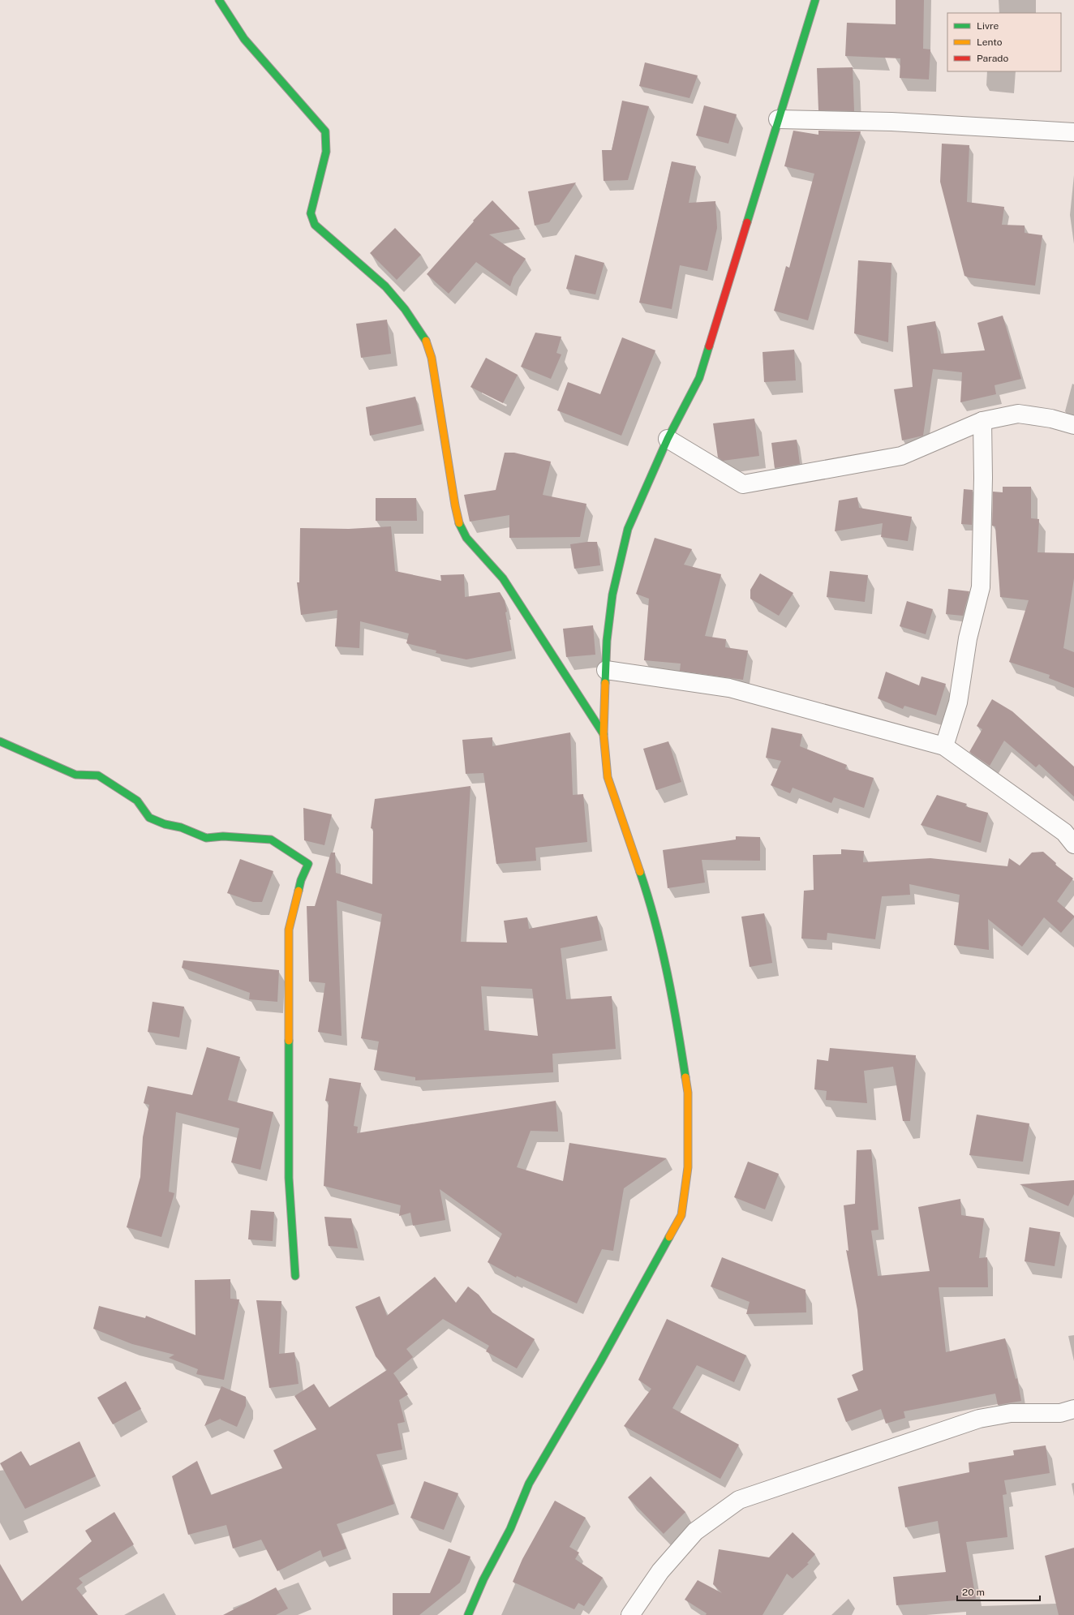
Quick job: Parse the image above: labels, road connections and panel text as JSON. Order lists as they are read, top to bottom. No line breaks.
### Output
{"legend":["Livre","Lento","Parado"],"scale_bar":"20 m"}
